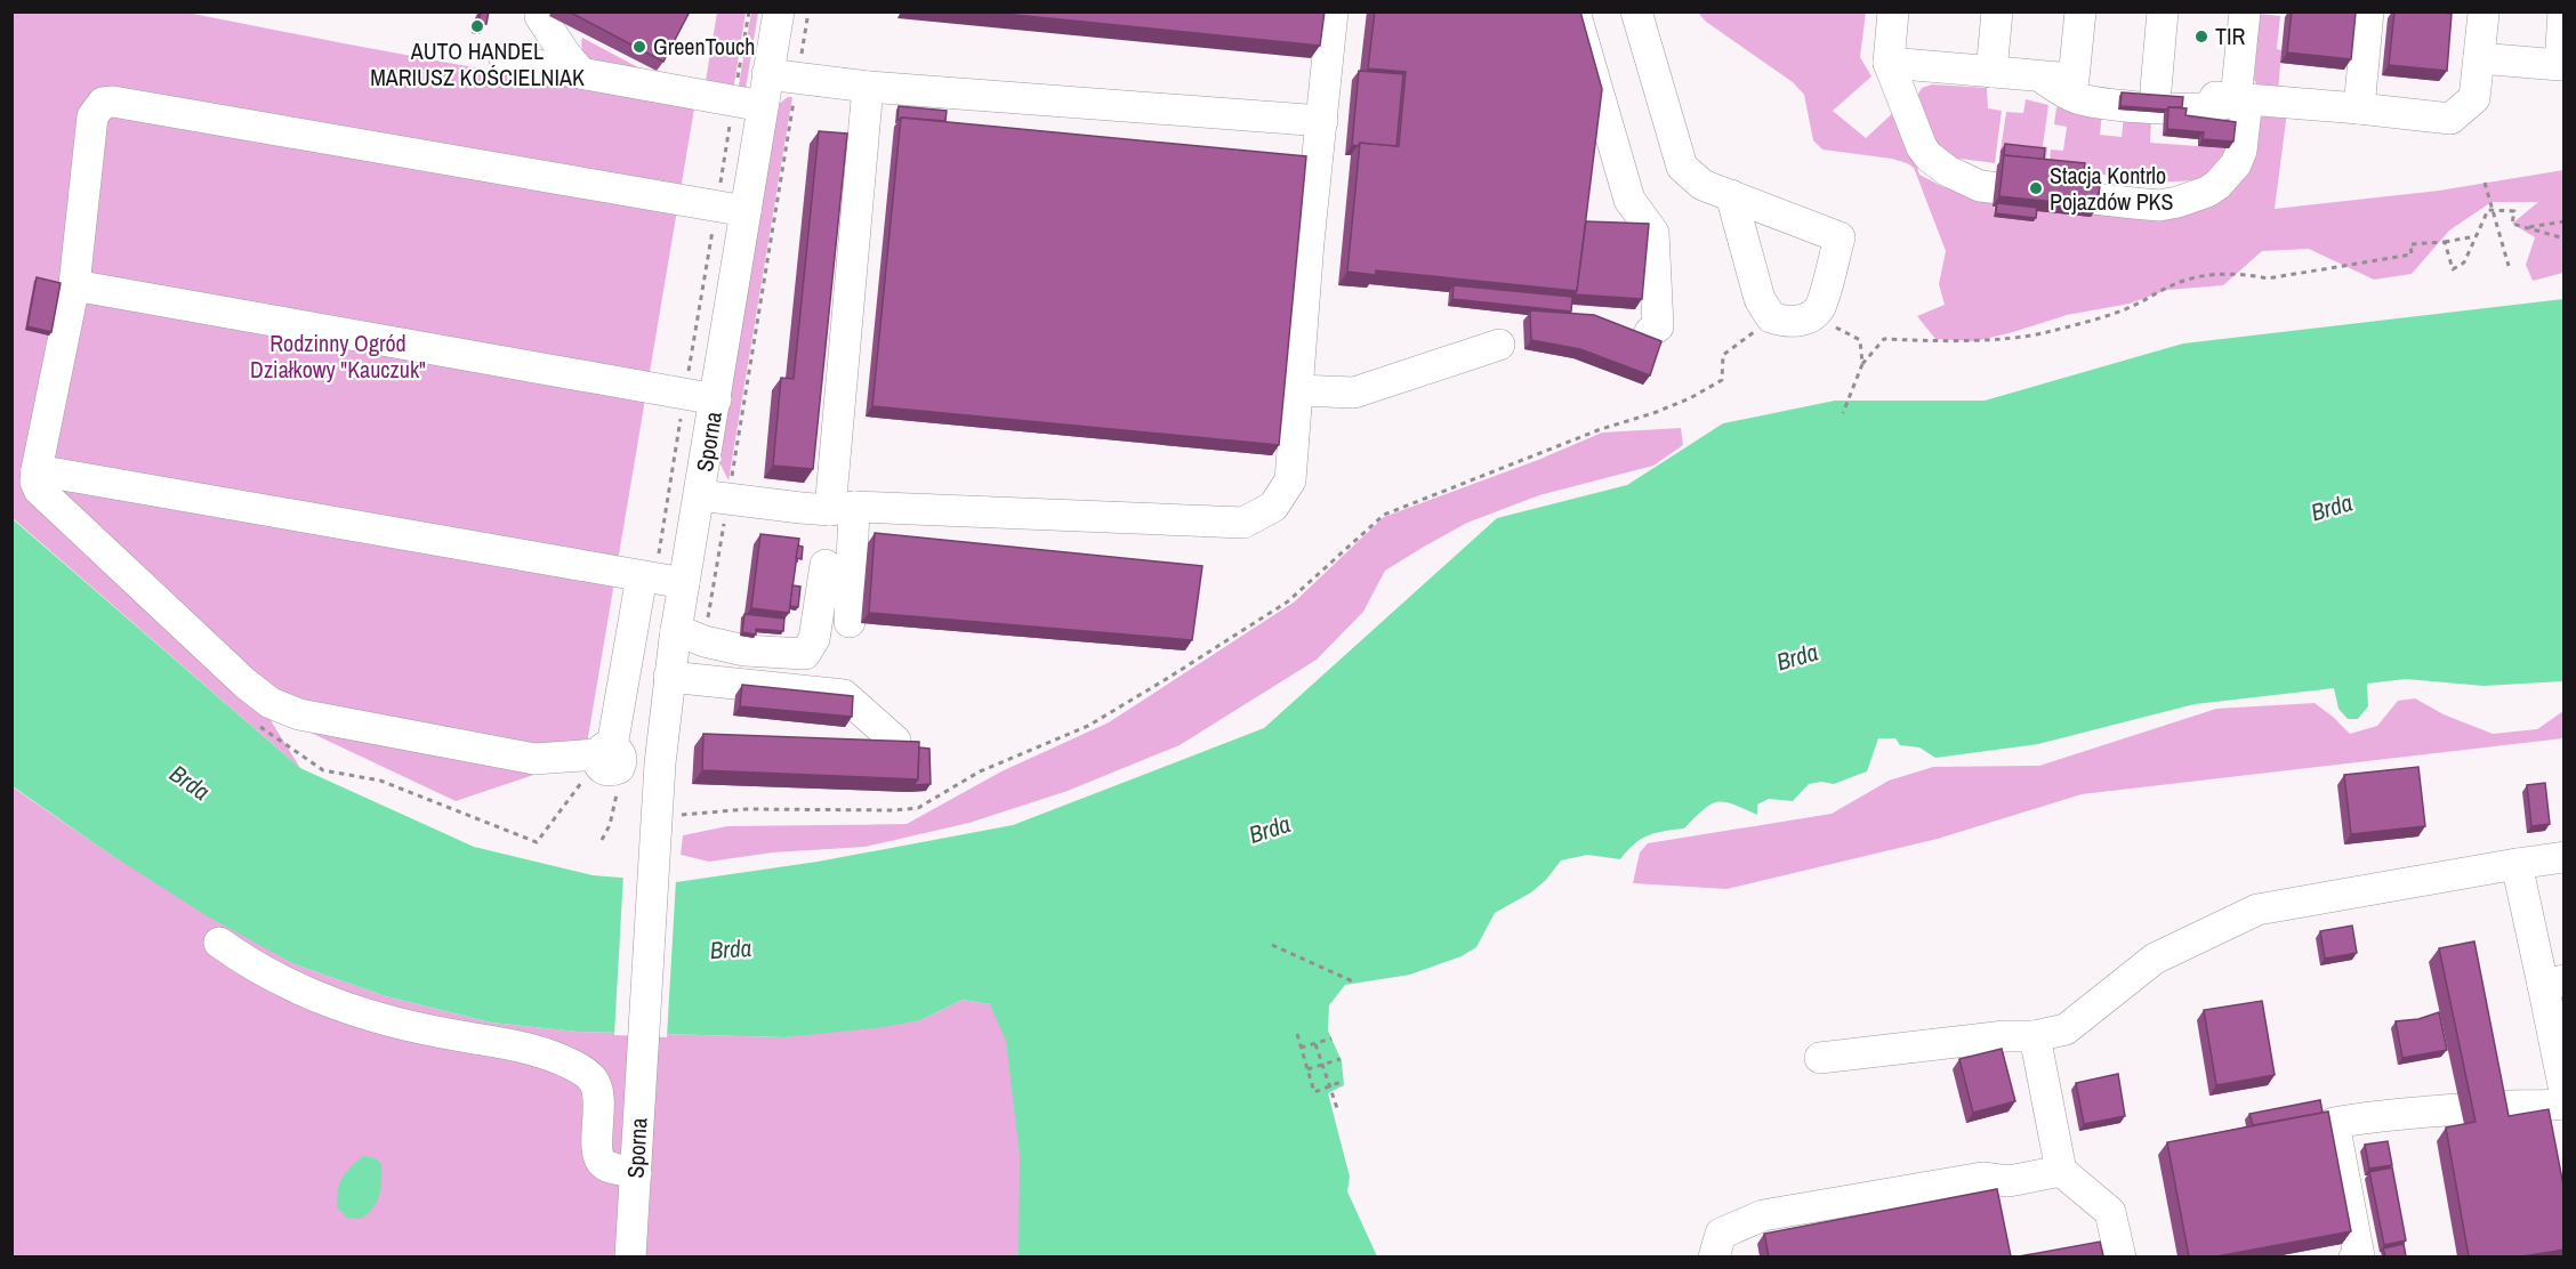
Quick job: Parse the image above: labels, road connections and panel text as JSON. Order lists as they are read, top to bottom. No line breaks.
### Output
{"streets":{"street":["Sporna"]},"water":["Brda"],"parks":["Rodzinny Ogród Działkowy \"Kauczuk\""],"places":["AUTO HANDEL MARIUSZ KOŚCIELNIAK","TIR","GreenTouch","Stacja Kontrlo Pojazdów PKS"]}
